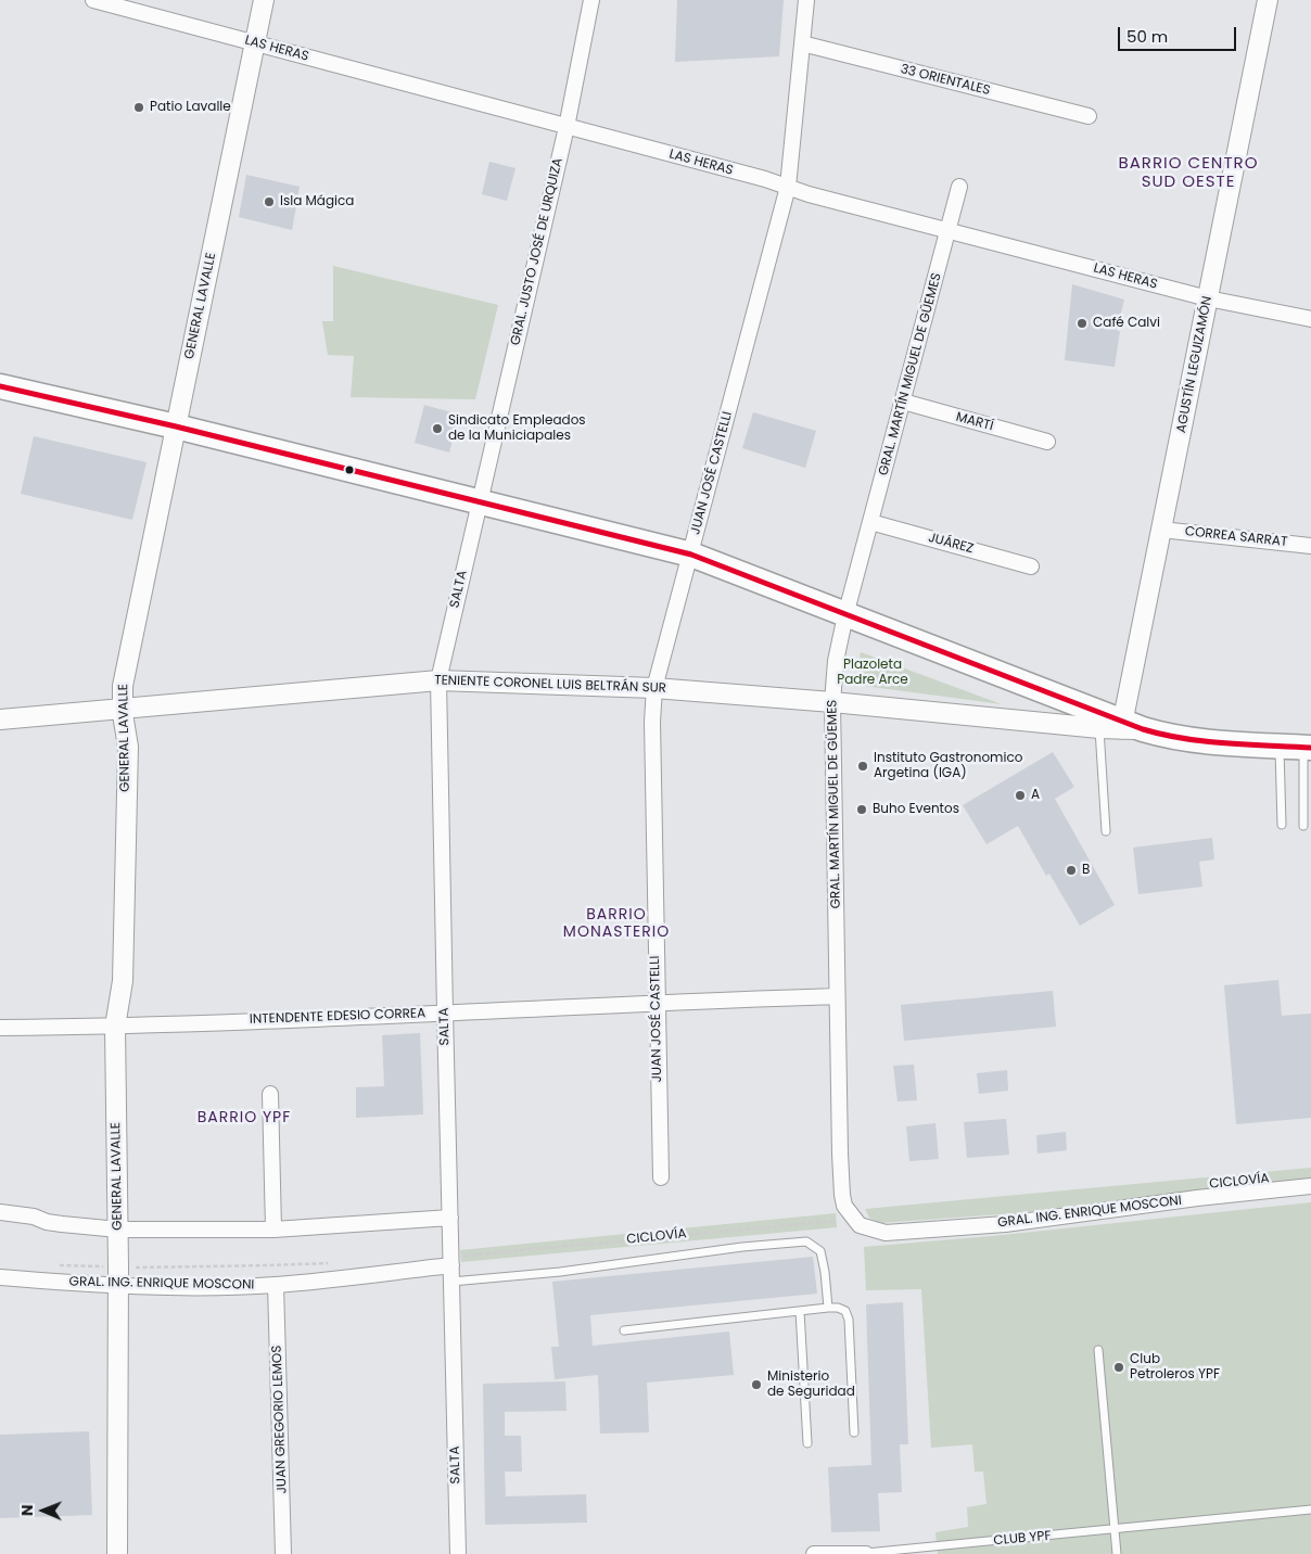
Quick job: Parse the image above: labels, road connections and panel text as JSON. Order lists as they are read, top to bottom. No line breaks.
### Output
{"streets":{"street":["LAS HERAS","33 ORIENTALES","GRAL. JUSTO JOSÉ DE URQUIZA","GENERAL LAVALLE","AGUSTÍN LEGUIZAMÓN","GRAL. MARTÍN MIGUEL DE GÜEMES","MARTÍ","JUAN JOSÉ CASTELLI","CORREA SARRAT","JUÁREZ","SALTA","TENIENTE CORONEL LUIS BELTRÁN SUR","INTENDENTE EDESIO CORREA","GRAL. ING. ENRIQUE MOSCONI","JUAN GREGORIO LEMOS"],"lane":["CLUB YPF"],"path":["CICLOVÍA"]},"crossings":[["LAS HERAS","GRAL. JUSTO JOSÉ DE URQUIZA"],["LAS HERAS","GENERAL LAVALLE"],["LAS HERAS","AGUSTÍN LEGUIZAMÓN"],["LAS HERAS","GRAL. MARTÍN MIGUEL DE GÜEMES"],["LAS HERAS","JUAN JOSÉ CASTELLI"],["33 ORIENTALES","JUAN JOSÉ CASTELLI"],["GRAL. JUSTO JOSÉ DE URQUIZA","SALTA"],["GENERAL LAVALLE","TENIENTE CORONEL LUIS BELTRÁN SUR"],["GENERAL LAVALLE","INTENDENTE EDESIO CORREA"],["GENERAL LAVALLE","GRAL. ING. ENRIQUE MOSCONI"],["AGUSTÍN LEGUIZAMÓN","CORREA SARRAT"],["AGUSTÍN LEGUIZAMÓN","TENIENTE CORONEL LUIS BELTRÁN SUR"],["GRAL. MARTÍN MIGUEL DE GÜEMES","MARTÍ"],["GRAL. MARTÍN MIGUEL DE GÜEMES","JUÁREZ"],["GRAL. MARTÍN MIGUEL DE GÜEMES","TENIENTE CORONEL LUIS BELTRÁN SUR"],["GRAL. MARTÍN MIGUEL DE GÜEMES","INTENDENTE EDESIO CORREA"],["GRAL. MARTÍN MIGUEL DE GÜEMES","CICLOVÍA"],["GRAL. MARTÍN MIGUEL DE GÜEMES","GRAL. ING. ENRIQUE MOSCONI"],["JUAN JOSÉ CASTELLI","TENIENTE CORONEL LUIS BELTRÁN SUR"],["JUAN JOSÉ CASTELLI","INTENDENTE EDESIO CORREA"],["SALTA","TENIENTE CORONEL LUIS BELTRÁN SUR"],["SALTA","INTENDENTE EDESIO CORREA"],["SALTA","CICLOVÍA"],["SALTA","GRAL. ING. ENRIQUE MOSCONI"],["CICLOVÍA","GRAL. ING. ENRIQUE MOSCONI"],["GRAL. ING. ENRIQUE MOSCONI","JUAN GREGORIO LEMOS"]],"districts":["BARRIO CENTRO SUD OESTE","BARRIO MONASTERIO","BARRIO YPF"],"parks":["Plazoleta Padre Arce"],"places":["Patio Lavalle","Isla Mágica","Café Calvi","Sindicato Empleados de la Municiapales","Instituto Gastronomico Argetina (IGA)","A","Buho Eventos","B","Club Petroleros YPF","Ministerio de Seguridad"],"scale_bar":"50 m","north":"left"}
